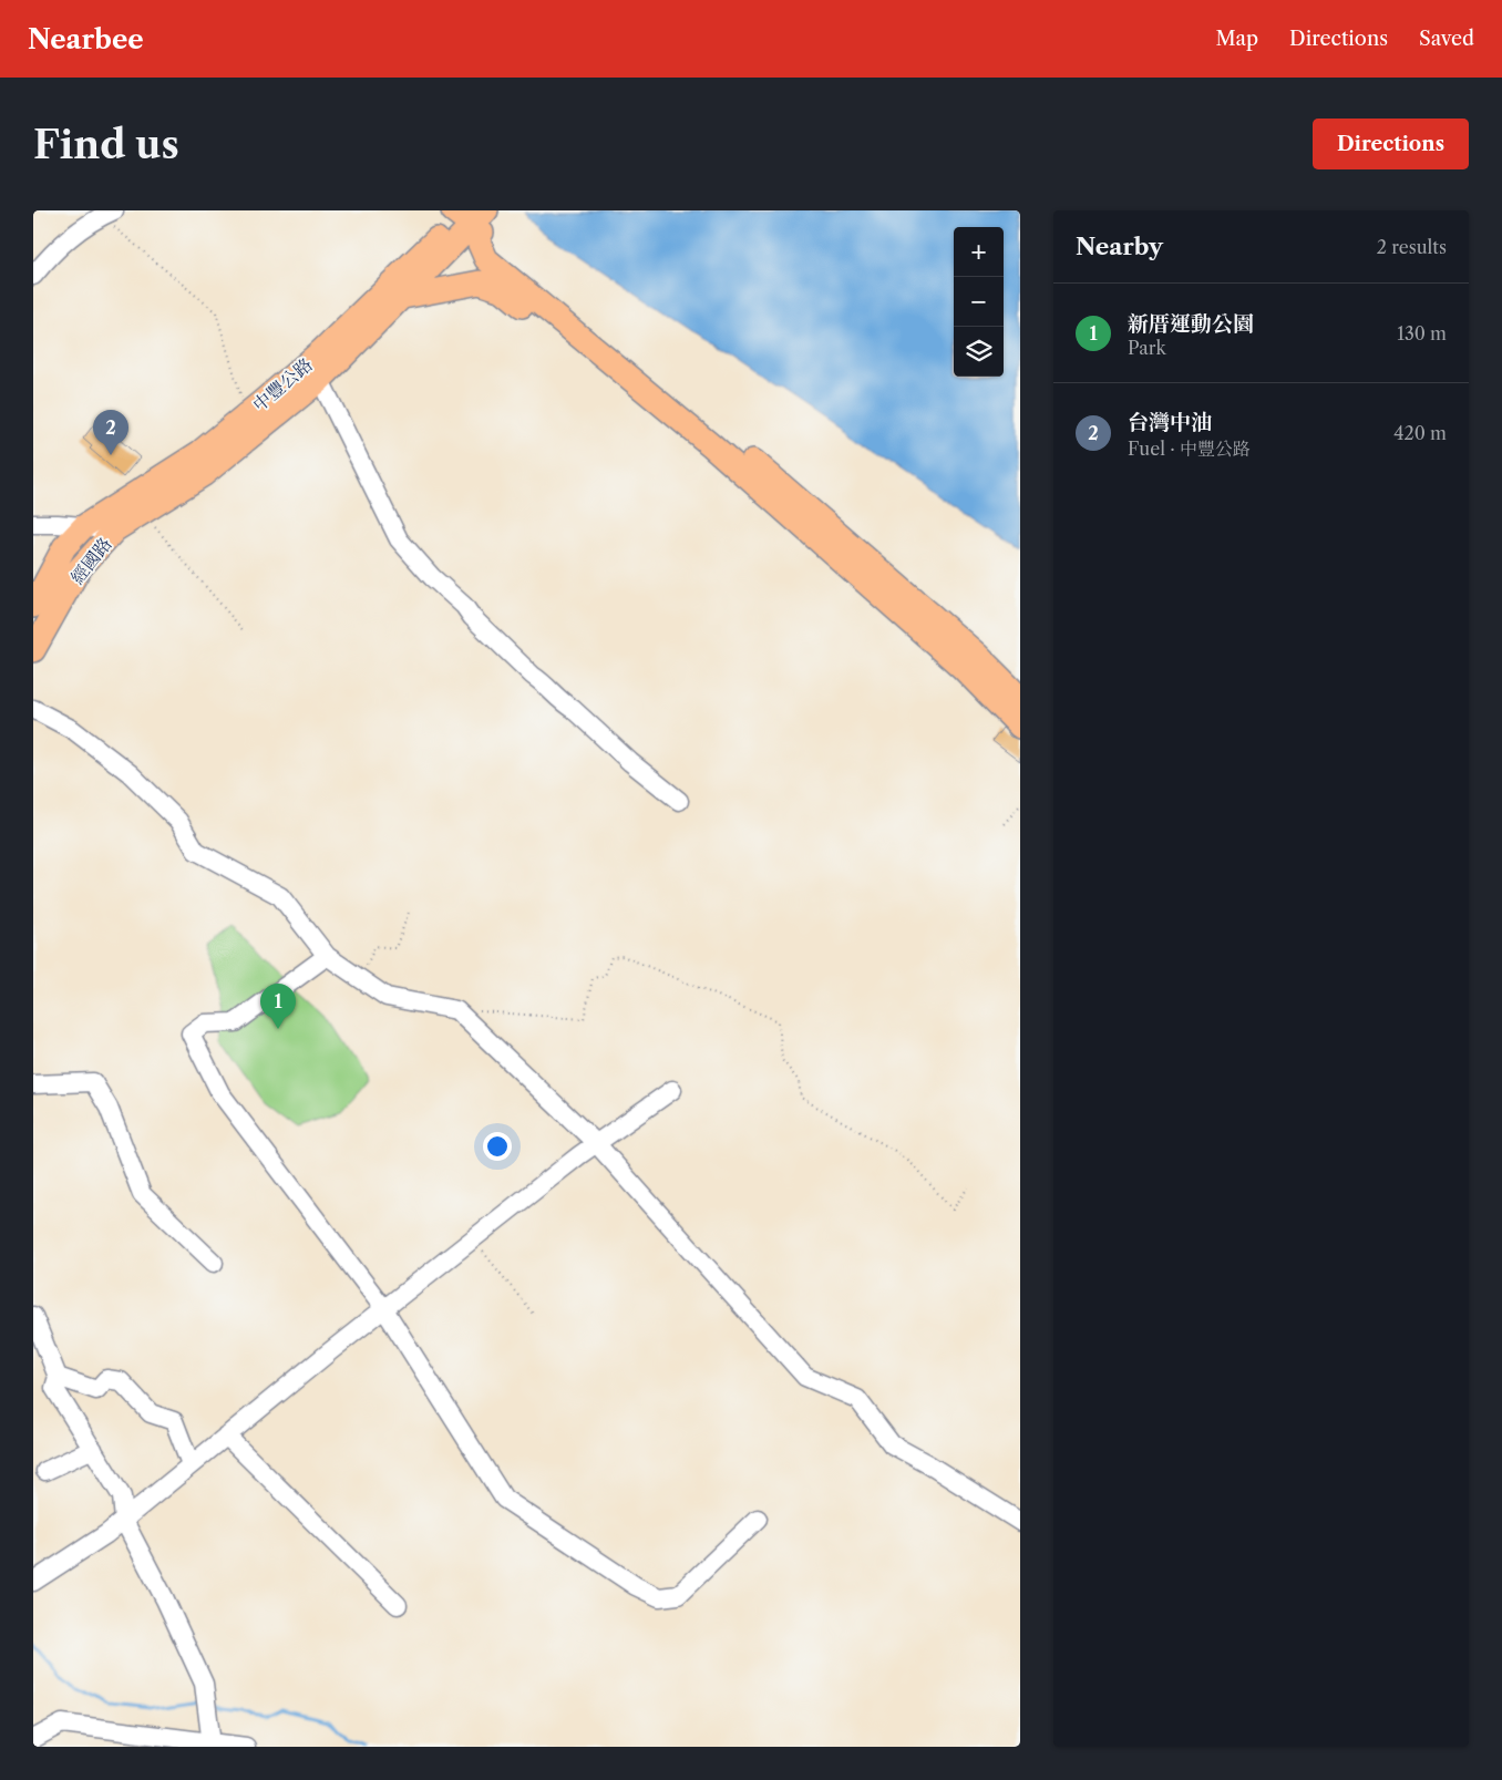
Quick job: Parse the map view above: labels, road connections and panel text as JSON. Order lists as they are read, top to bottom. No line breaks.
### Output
{"streets":{"main road":["中豐公路","經國路"]},"crossings":[["中豐公路","經國路"]],"page":{"header":"Nearbee","nav":["Map","Directions","Saved"],"buttons":"Directions","title":"Find us","heading":["Nearby","2 results"],"map_buttons":["+","−"],"list":[{"mark":"1","name":"新厝運動公園","note":"Park","value":"130 m"},{"mark":"2","name":"台灣中油","note":"Fuel · 中豐公路","value":"420 m"}],"pins":["2","1"]}}
